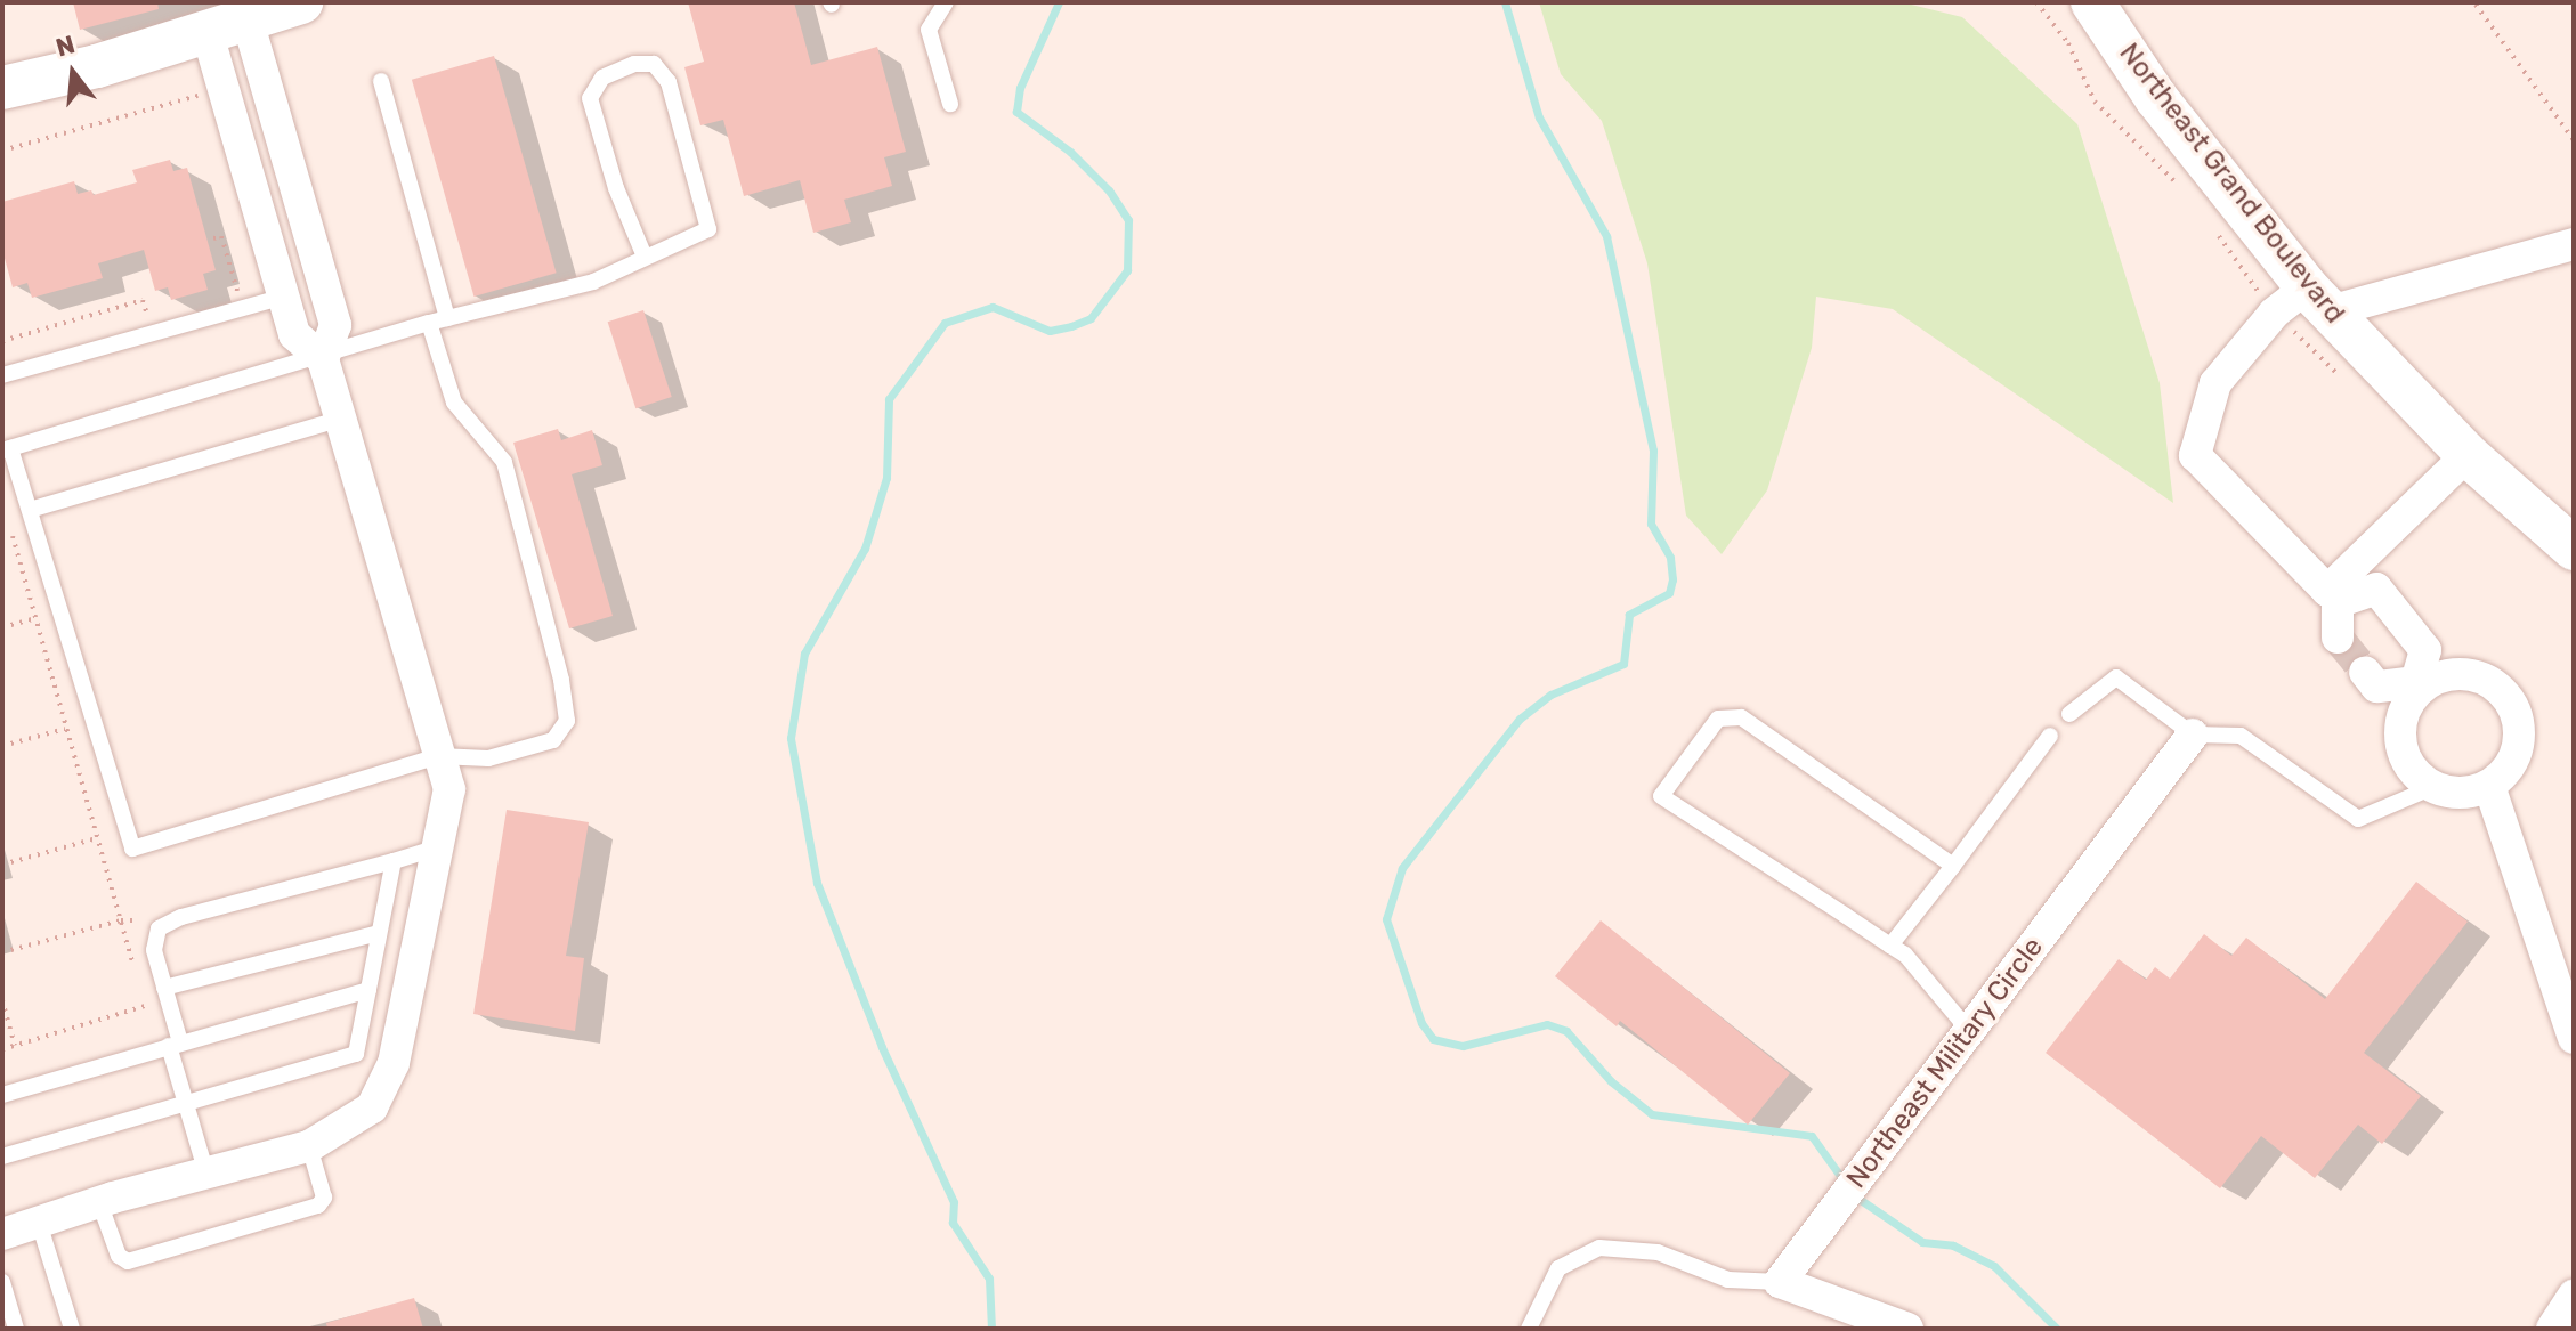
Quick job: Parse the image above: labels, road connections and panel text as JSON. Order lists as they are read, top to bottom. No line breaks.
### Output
{"streets":{"street":["Northeast Grand Boulevard","Northeast Military Circle"]},"north":"top"}
